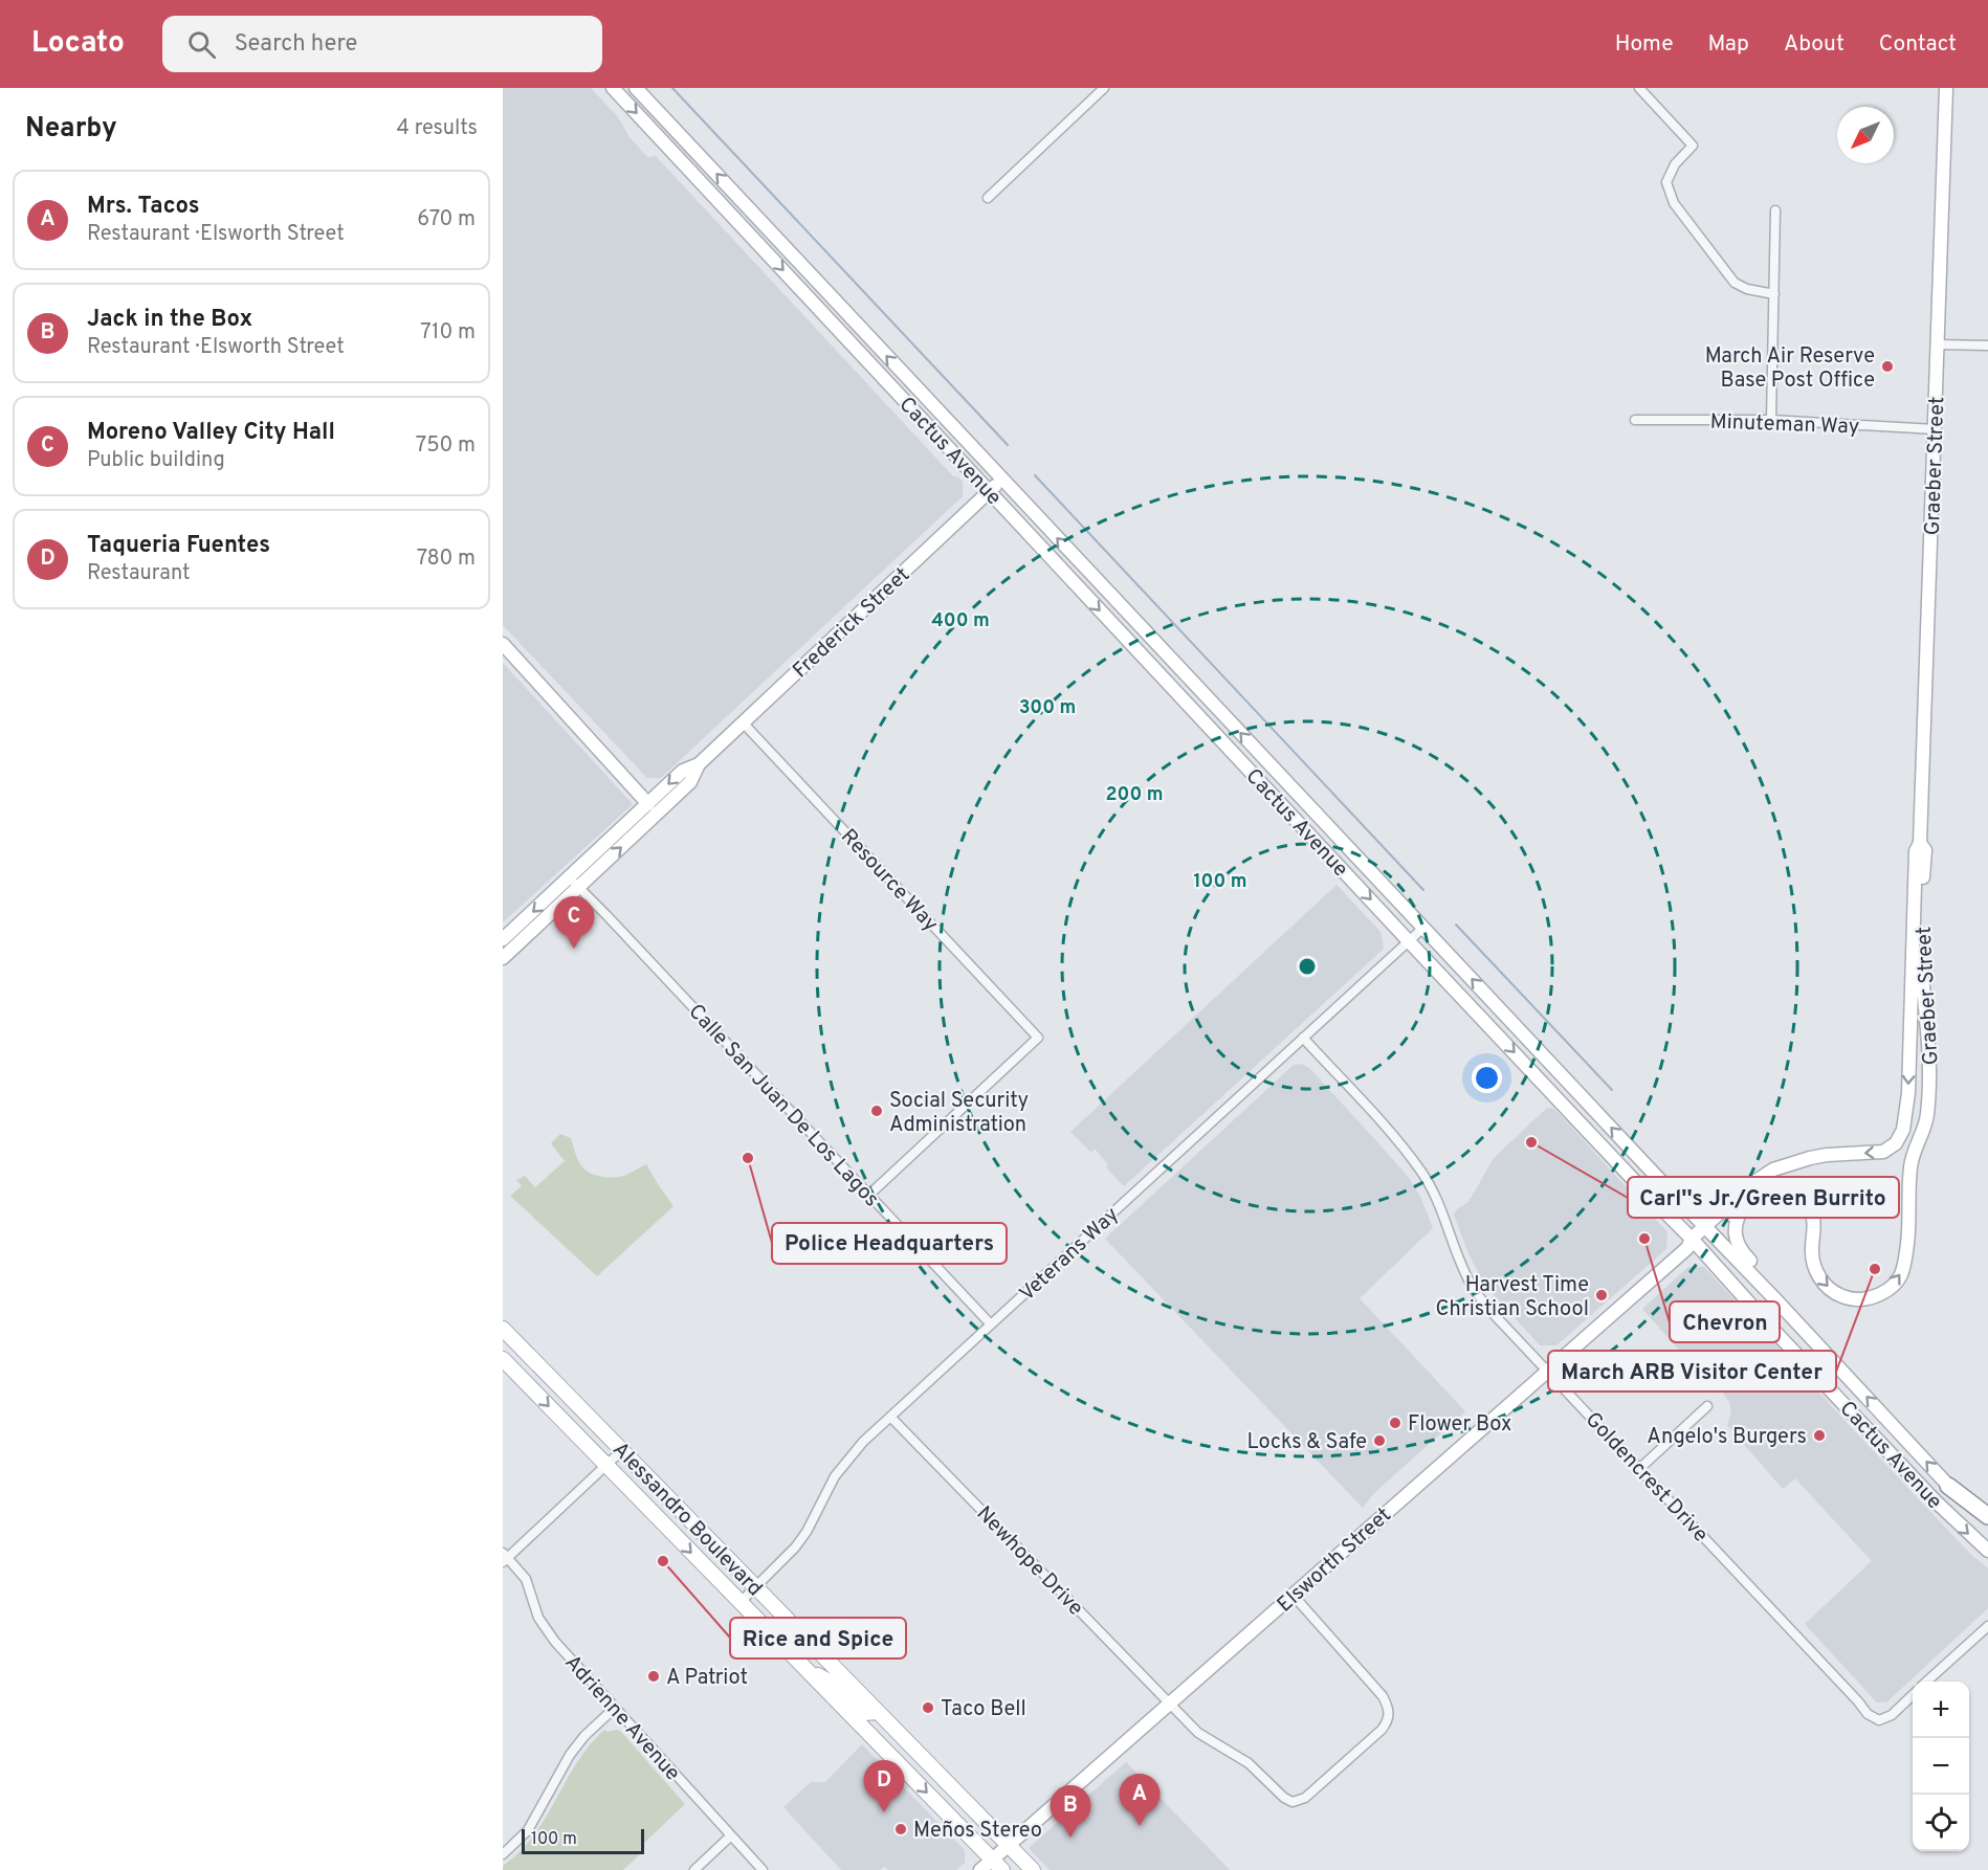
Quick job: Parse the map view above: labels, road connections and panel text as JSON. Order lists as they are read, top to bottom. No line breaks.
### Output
{"streets":{"main road":["Cactus Avenue","Graeber Street","Frederick Street","Alessandro Boulevard","Elsworth Street"],"street":["Minuteman Way","Resource Way","Calle San Juan De Los Lagos","Veterans Way","Goldencrest Drive","Newhope Drive","Adrienne Avenue"]},"crossings":[["Minuteman Way","Graeber Street"],["Cactus Avenue","Graeber Street"],["Cactus Avenue","Frederick Street"],["Cactus Avenue","Veterans Way"],["Cactus Avenue","Elsworth Street"],["Graeber Street","Elsworth Street"],["Frederick Street","Resource Way"],["Frederick Street","Calle San Juan De Los Lagos"],["Resource Way","Calle San Juan De Los Lagos"],["Calle San Juan De Los Lagos","Veterans Way"],["Veterans Way","Goldencrest Drive"],["Veterans Way","Alessandro Boulevard"],["Veterans Way","Newhope Drive"],["Goldencrest Drive","Elsworth Street"],["Alessandro Boulevard","Elsworth Street"],["Elsworth Street","Newhope Drive"]],"places":["March Air Reserve Base Post Office","Social Security Administration","Carl''s Jr./Green Burrito","Police Headquarters","Chevron","March ARB Visitor Center","Harvest Time Christian School","Flower Box","Angelo's Burgers","Locks & Safe","Rice and Spice","A Patriot","Taco Bell","Meños Stereo"],"scale_bar":"100 m","north":"bottom left","page":{"header":"Locato","search":"Search here","nav":["Home","Map","About","Contact"],"heading":["Nearby","4 results"],"list":[{"mark":"A","name":"Mrs. Tacos","note":"Restaurant · Elsworth Street","value":"670 m"},{"mark":"B","name":"Jack in the Box","note":"Restaurant · Elsworth Street","value":"710 m"},{"mark":"C","name":"Moreno Valley City Hall","note":"Public building","value":"750 m"},{"mark":"D","name":"Taqueria Fuentes","note":"Restaurant","value":"780 m"}],"pins":["C","D","A","B"],"map_buttons":["+","−"],"scale":"100 m"},"rings":["400 m","300 m","200 m","100 m"]}
